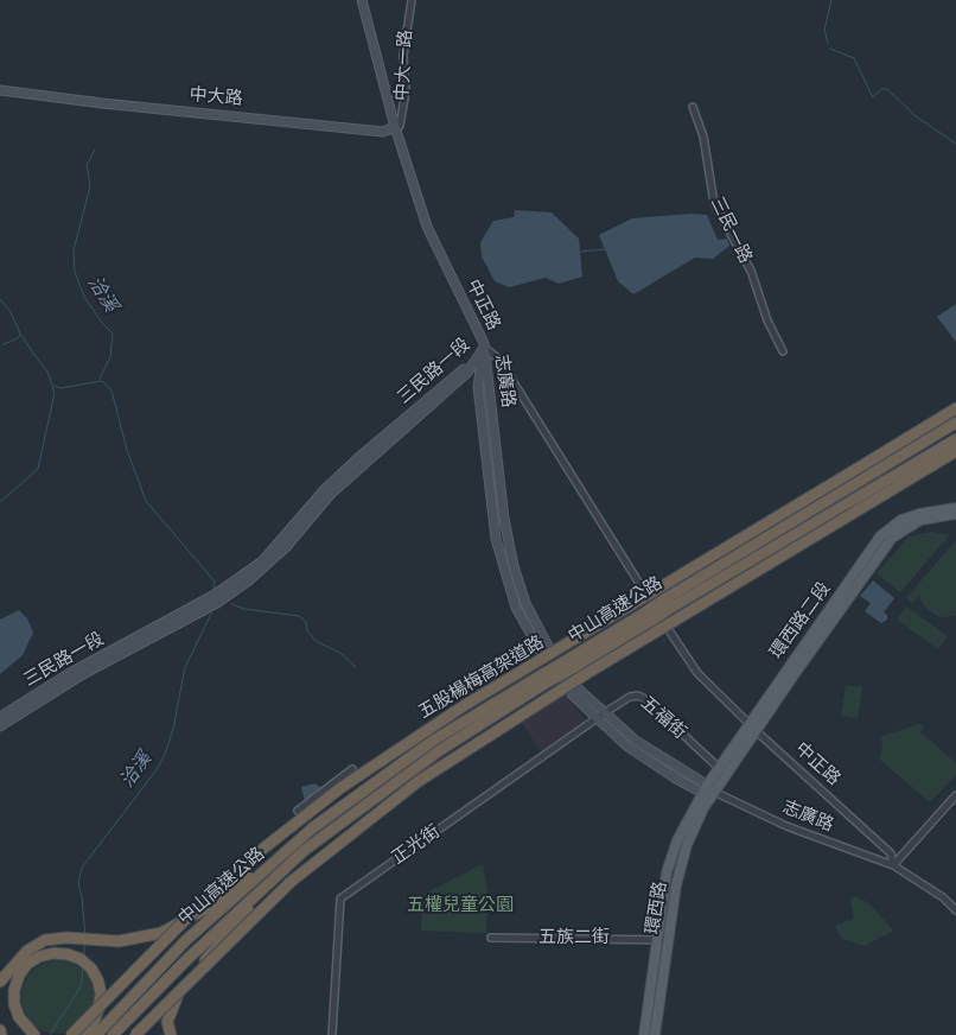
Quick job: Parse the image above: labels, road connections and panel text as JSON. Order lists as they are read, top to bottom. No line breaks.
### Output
{"streets":{"highway":["中山高速公路","五股楊梅高架道路"],"main road":["環西路二段","環西路"],"street":["中大一路","中大路","三民一路","中正路","三民路一段","志廣路","五福街","正光街","五族二街"]},"crossings":[["中大一路","中大路"],["中大一路","中正路"],["中大路","中正路"],["中正路","三民路一段"],["中正路","志廣路"],["中正路","環西路二段"],["三民路一段","志廣路"],["志廣路","環西路二段"],["志廣路","五福街"],["志廣路","正光街"],["志廣路","環西路"],["環西路二段","五福街"],["環西路二段","環西路"],["五福街","正光街"],["環西路","五族二街"]],"water":["洽溪"],"parks":["五權兒童公園"]}
